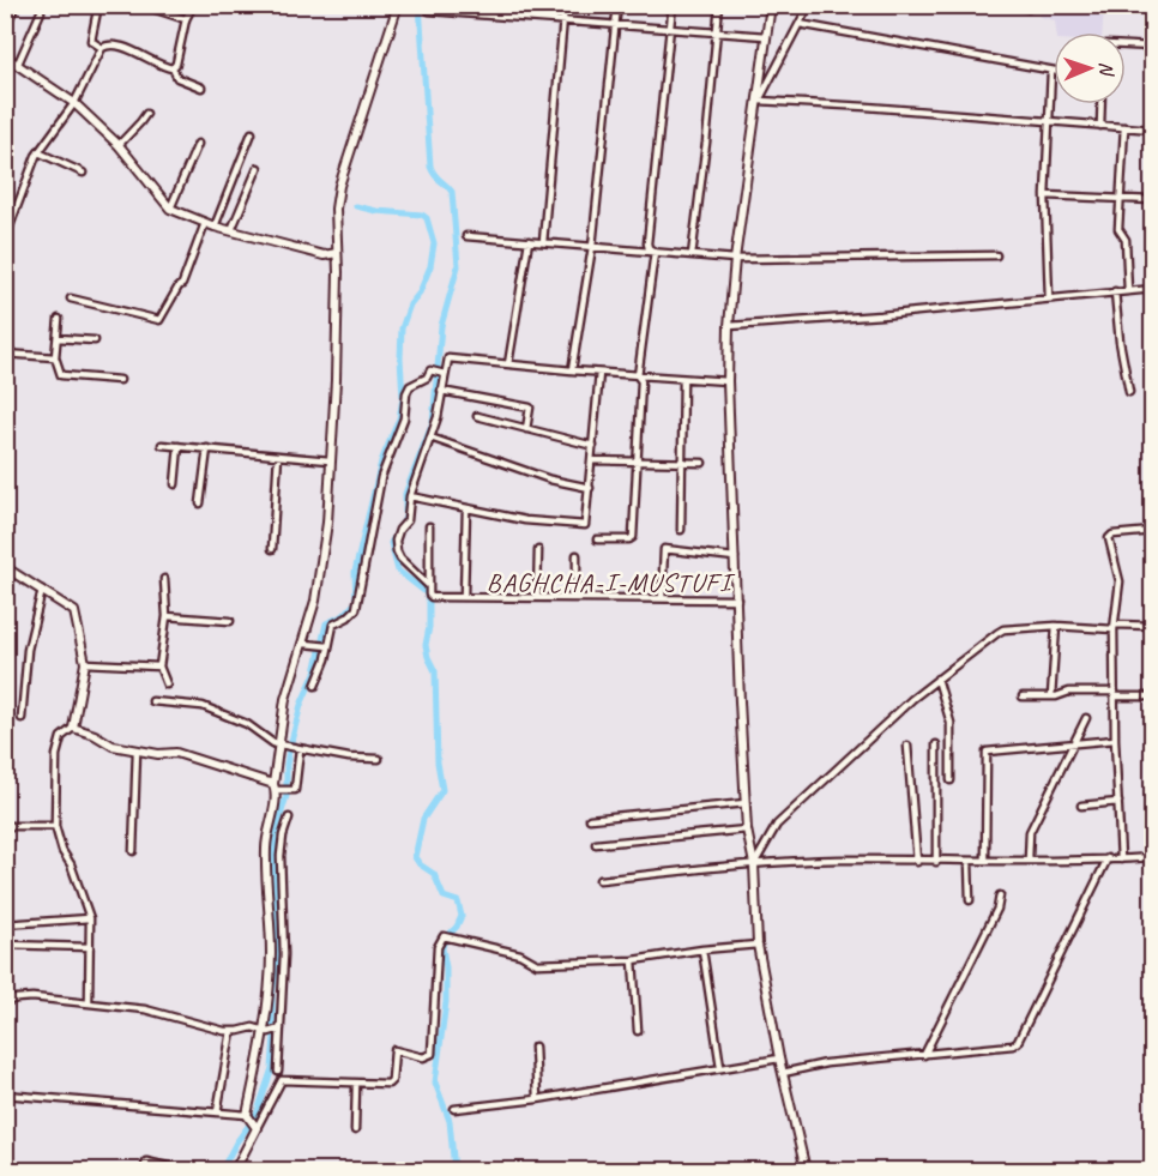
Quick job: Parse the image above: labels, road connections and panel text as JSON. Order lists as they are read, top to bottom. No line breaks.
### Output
{"districts":["BAGHCHA-I-MUSTUFI"],"north":"right"}
